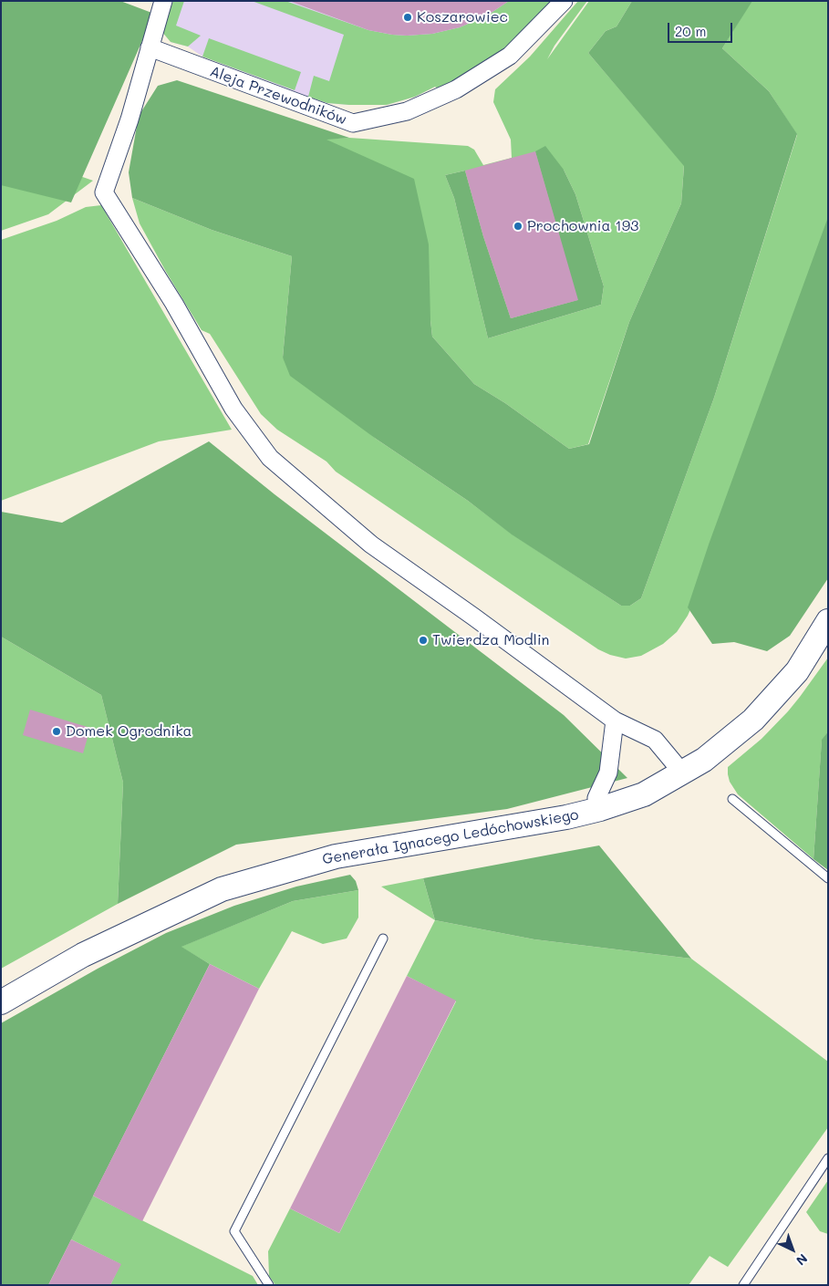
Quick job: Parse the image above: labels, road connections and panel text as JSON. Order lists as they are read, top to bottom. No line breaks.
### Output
{"streets":{"street":["Aleja Przewodników","Generała Ignacego Ledóchowskiego"]},"places":["Koszarowiec","Prochownia 193","Twierdza Modlin","Domek Ogrodnika"],"scale_bar":"20 m","north":"bottom right"}
